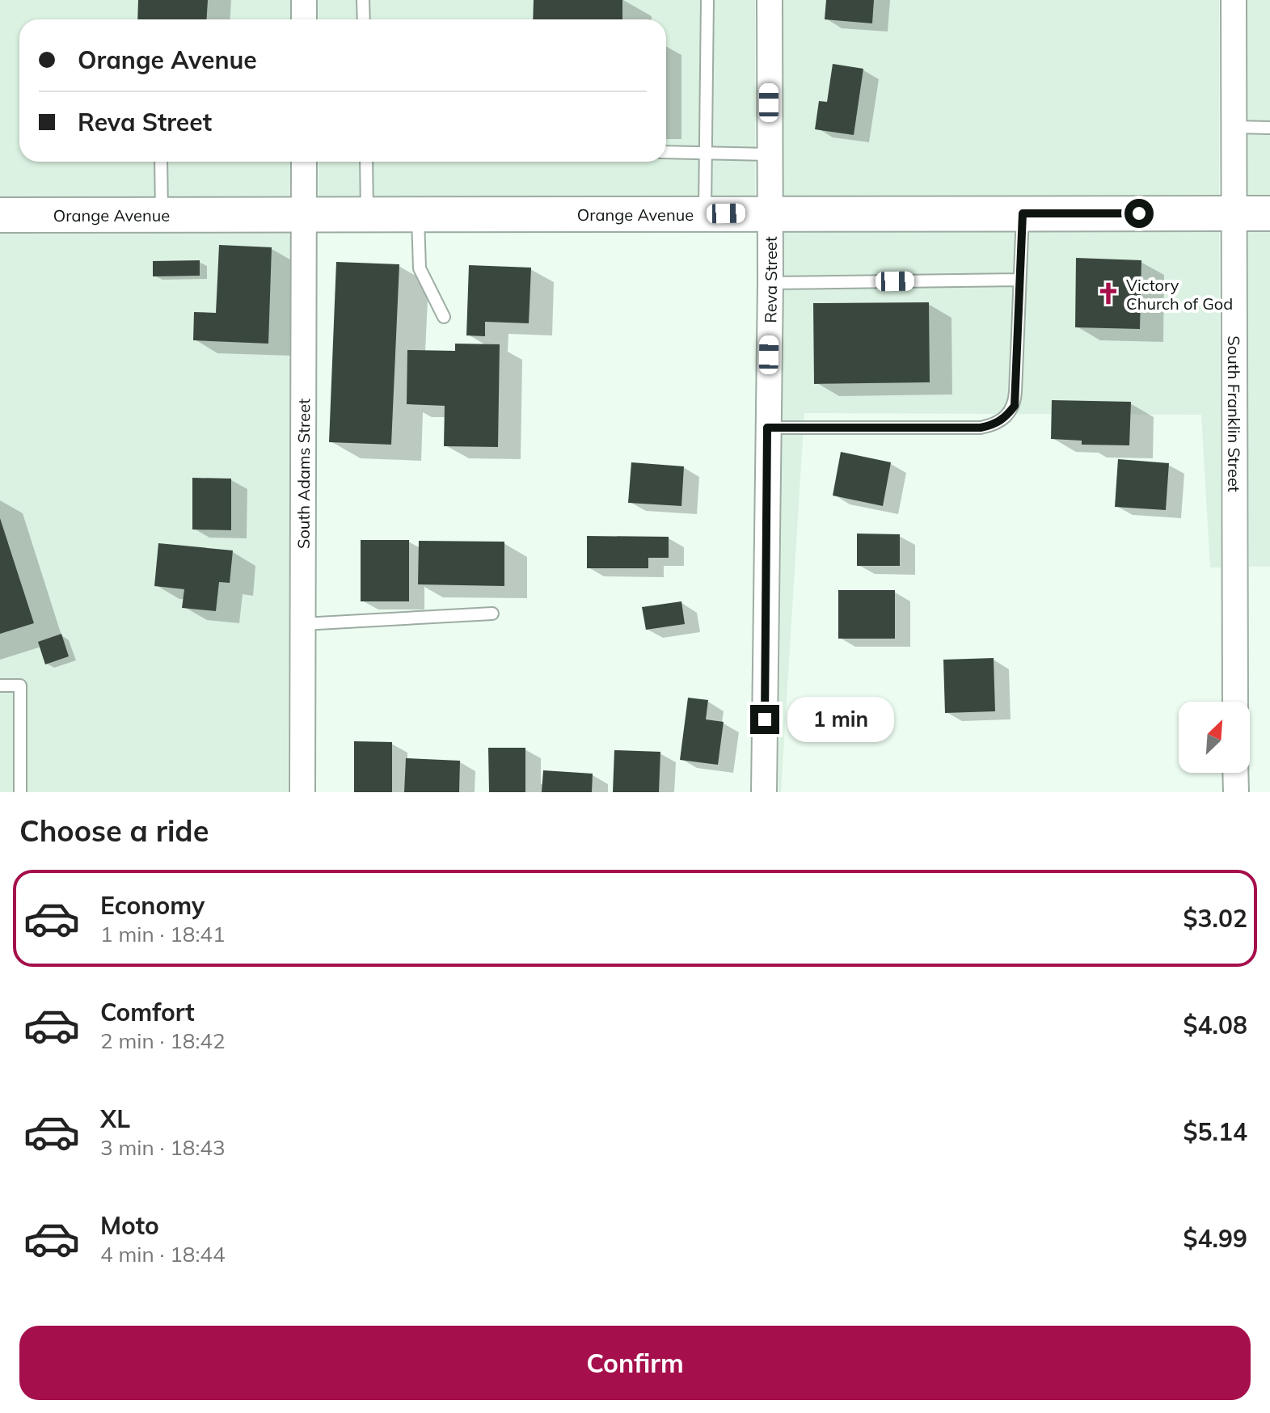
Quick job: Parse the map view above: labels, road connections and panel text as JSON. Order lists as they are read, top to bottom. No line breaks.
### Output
{"streets":{"street":["Orange Avenue","Reva Street","South Franklin Street","South Adams Street"]},"crossings":[["Orange Avenue","Reva Street"],["Orange Avenue","South Franklin Street"],["Orange Avenue","South Adams Street"]],"places":{"church":["Victory Church of God"]},"north":"top right","page":{"banner":["Orange Avenue","Reva Street"],"bubble":"1 min","heading":"Choose a ride","list":[{"name":"Economy","note":"1 min · 18:41","value":"$3.02"},{"name":"Comfort","note":"2 min · 18:42","value":"$4.08"},{"name":"XL","note":"3 min · 18:43","value":"$5.14"},{"name":"Moto","note":"4 min · 18:44","value":"$4.99"}],"buttons":"Confirm"}}
